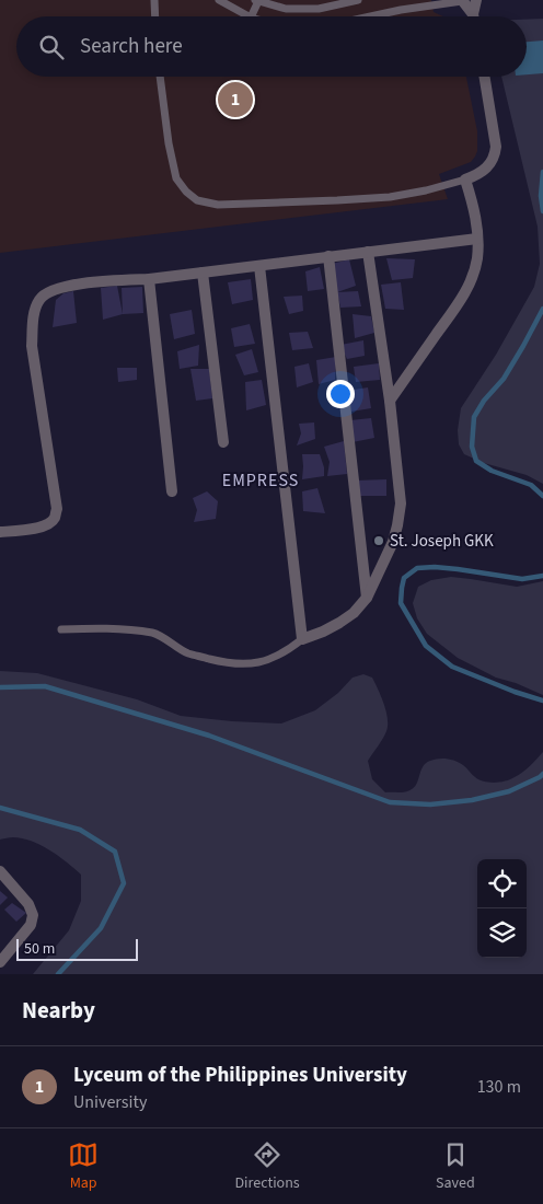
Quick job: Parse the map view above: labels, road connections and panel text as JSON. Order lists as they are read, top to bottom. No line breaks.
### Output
{"districts":["EMPRESS"],"places":["St. Joseph GKK"],"scale_bar":"50 m","page":{"search":"Search here","pins":"1","scale":"50 m","heading":"Nearby","list":[{"mark":"1","name":"Lyceum of the Philippines University","note":"University","value":"130 m"}],"nav":["Map","Directions","Saved"]}}
